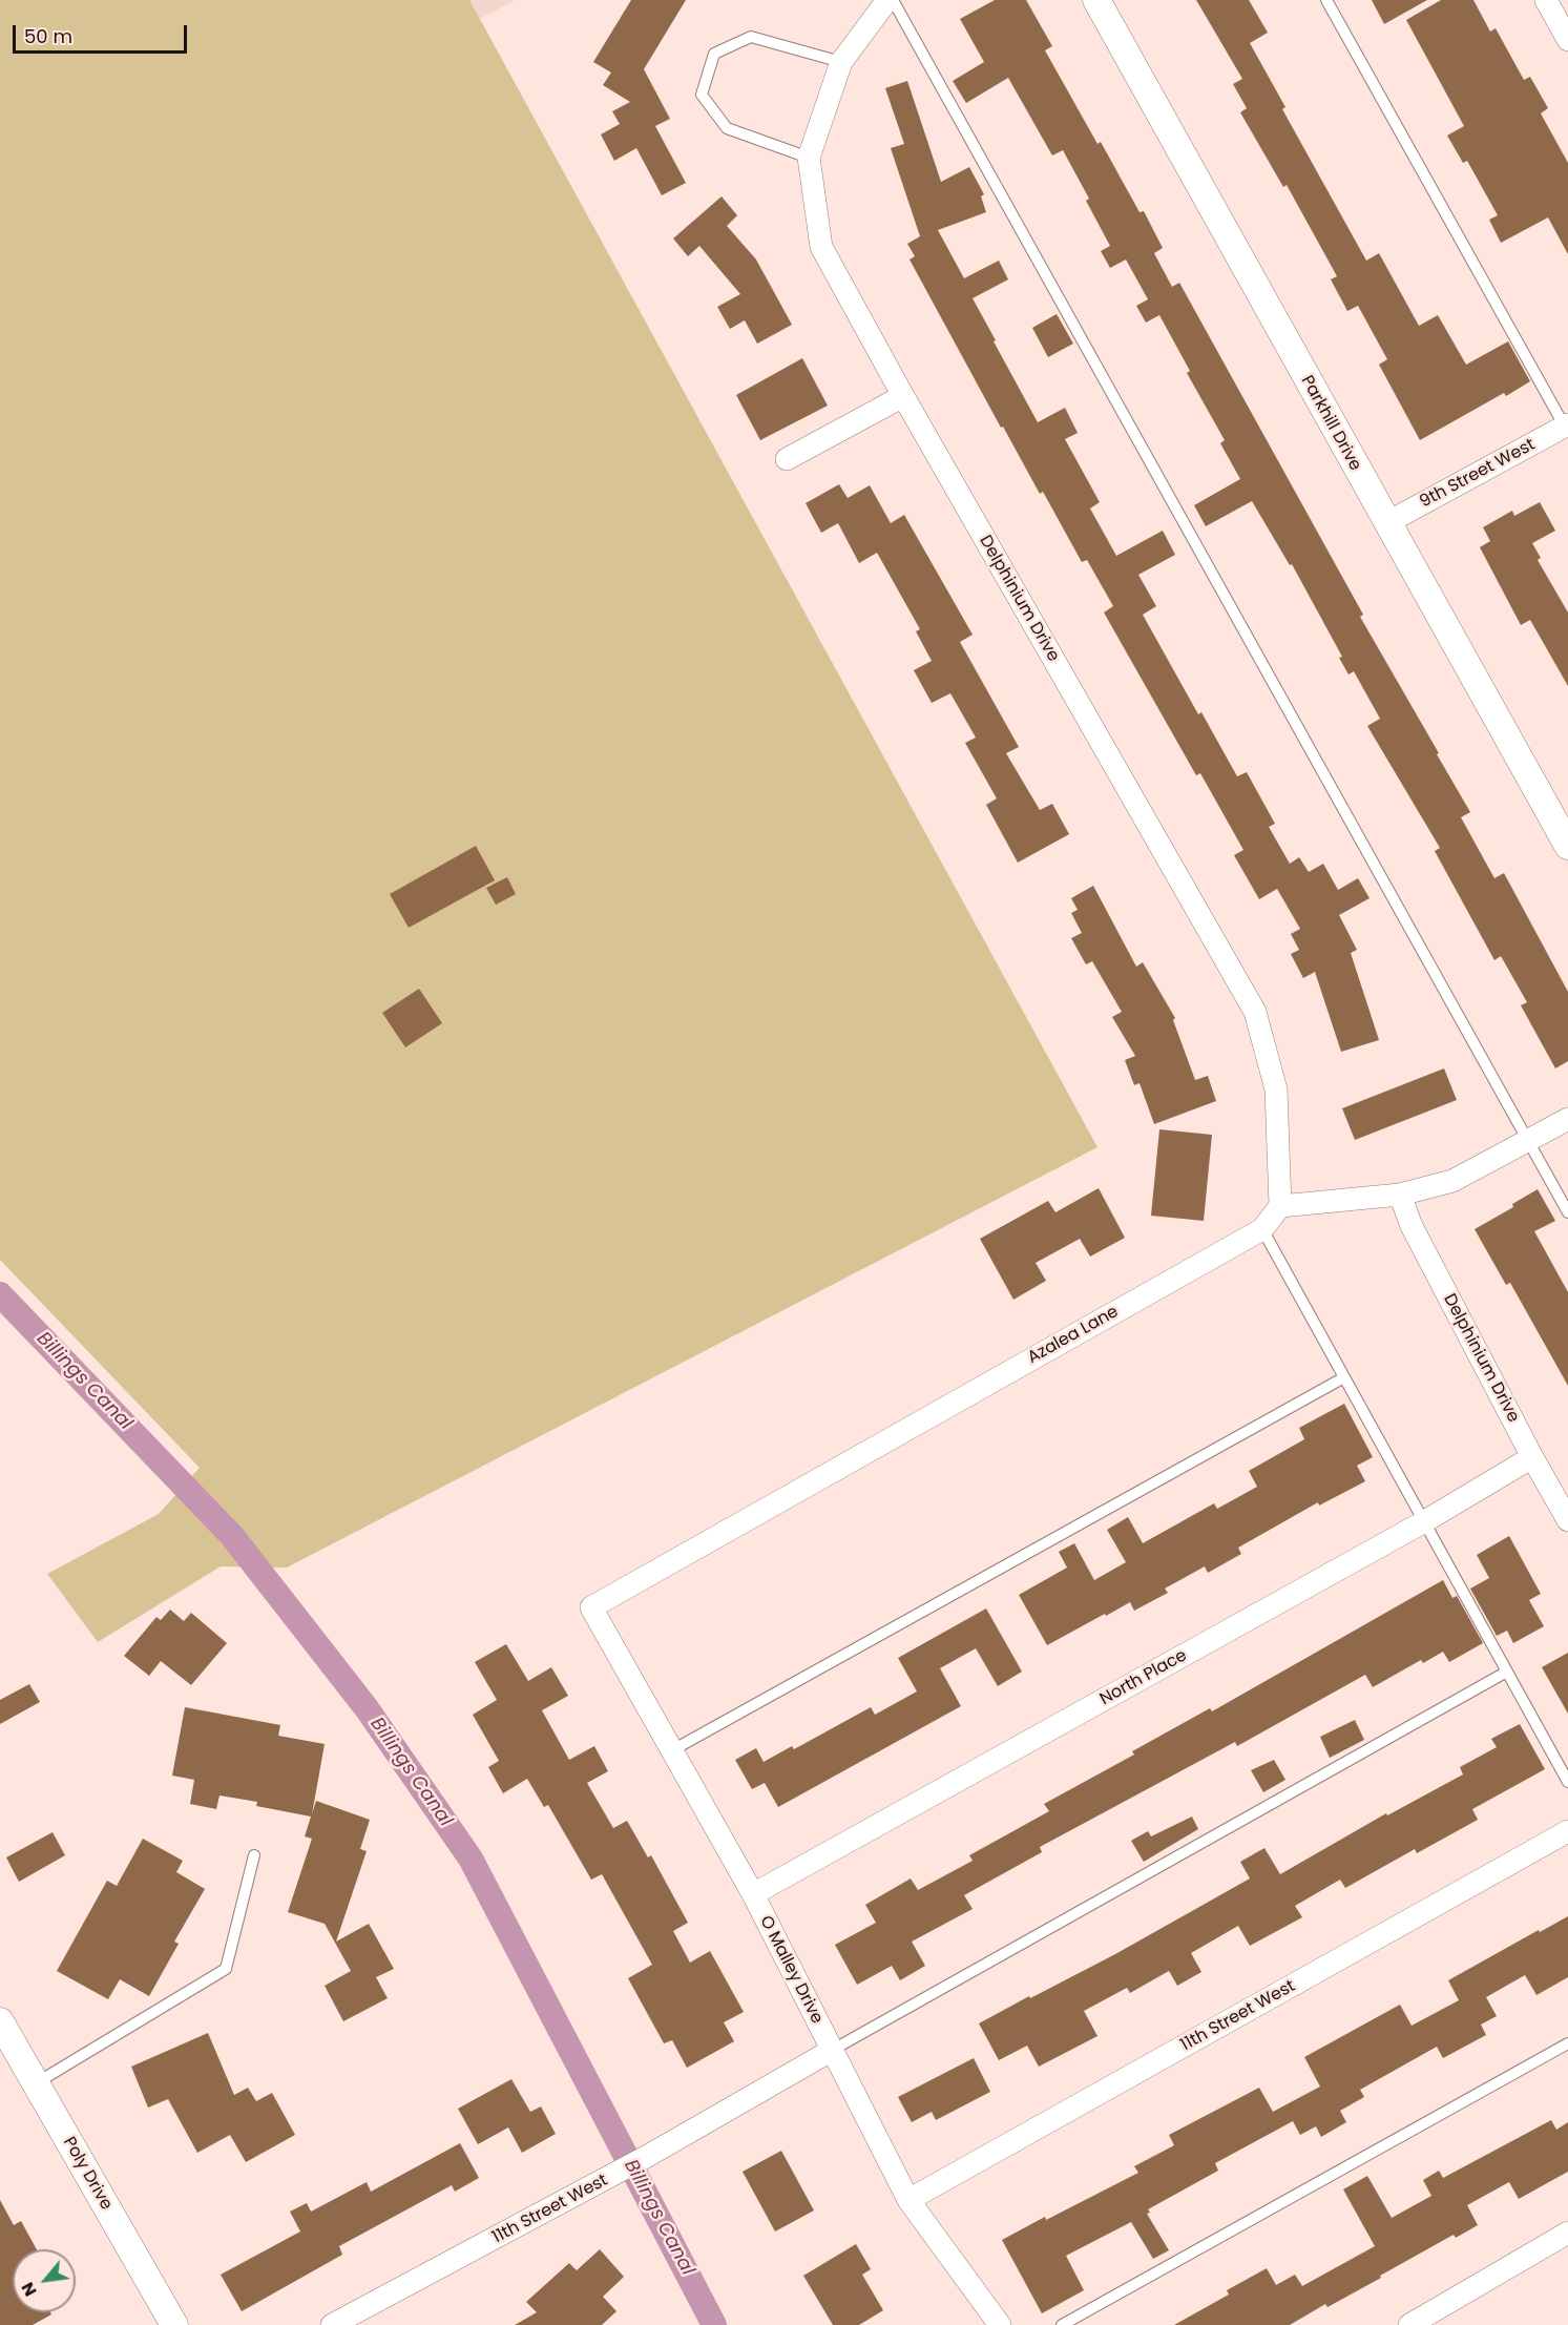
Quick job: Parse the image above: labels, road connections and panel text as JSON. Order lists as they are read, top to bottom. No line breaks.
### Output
{"streets":{"street":["Parkhill Drive","9th Street West","Delphinium Drive","Azalea Lane","North Place","O Malley Drive","11th Street West","Poly Drive"]},"crossings":[["Parkhill Drive","9th Street West"],["Delphinium Drive","Azalea Lane"],["Delphinium Drive","North Place"],["Azalea Lane","O Malley Drive"],["North Place","O Malley Drive"],["O Malley Drive","11th Street West"]],"water":["Billings Canal"],"scale_bar":"50 m","north":"bottom left"}
